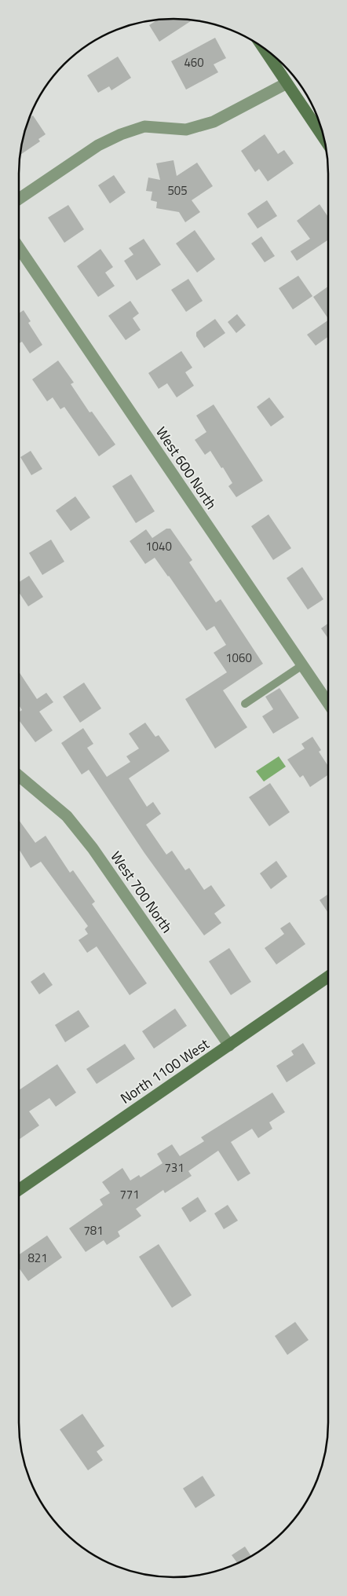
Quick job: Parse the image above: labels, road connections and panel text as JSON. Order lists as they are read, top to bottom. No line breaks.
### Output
{"streets":{"street":["West 600 North","West 700 North","North 1100 West"]},"crossings":[["West 700 North","North 1100 West"]],"house_numbers":["460","505","1040","1060","731","771","781","821"]}
